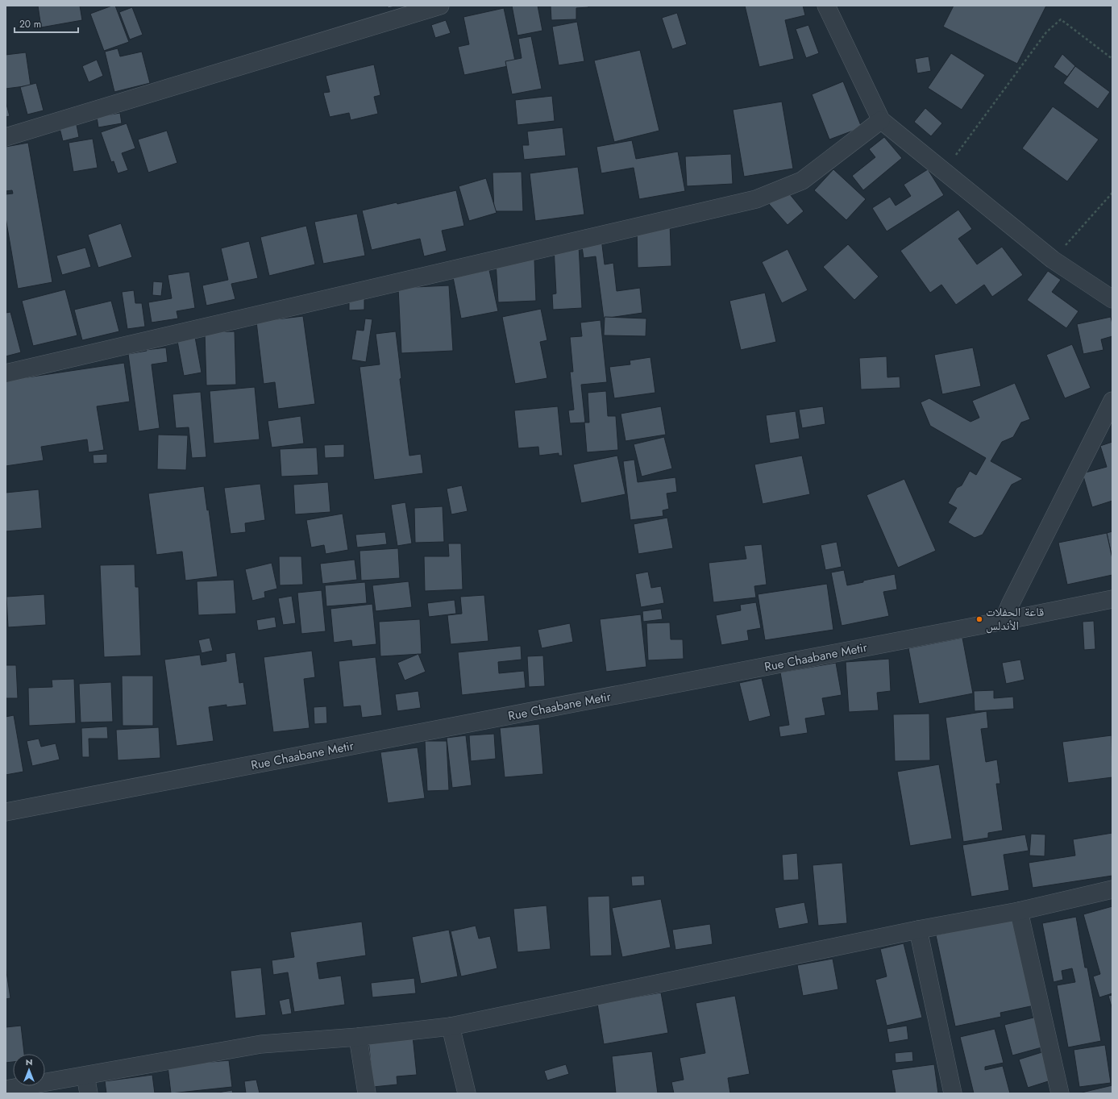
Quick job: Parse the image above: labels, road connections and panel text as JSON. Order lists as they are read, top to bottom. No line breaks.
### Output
{"streets":{"street":["Rue Chaabane Metir"]},"places":["قاعة الحفلات الأندلس"],"scale_bar":"20 m","north":"top"}
